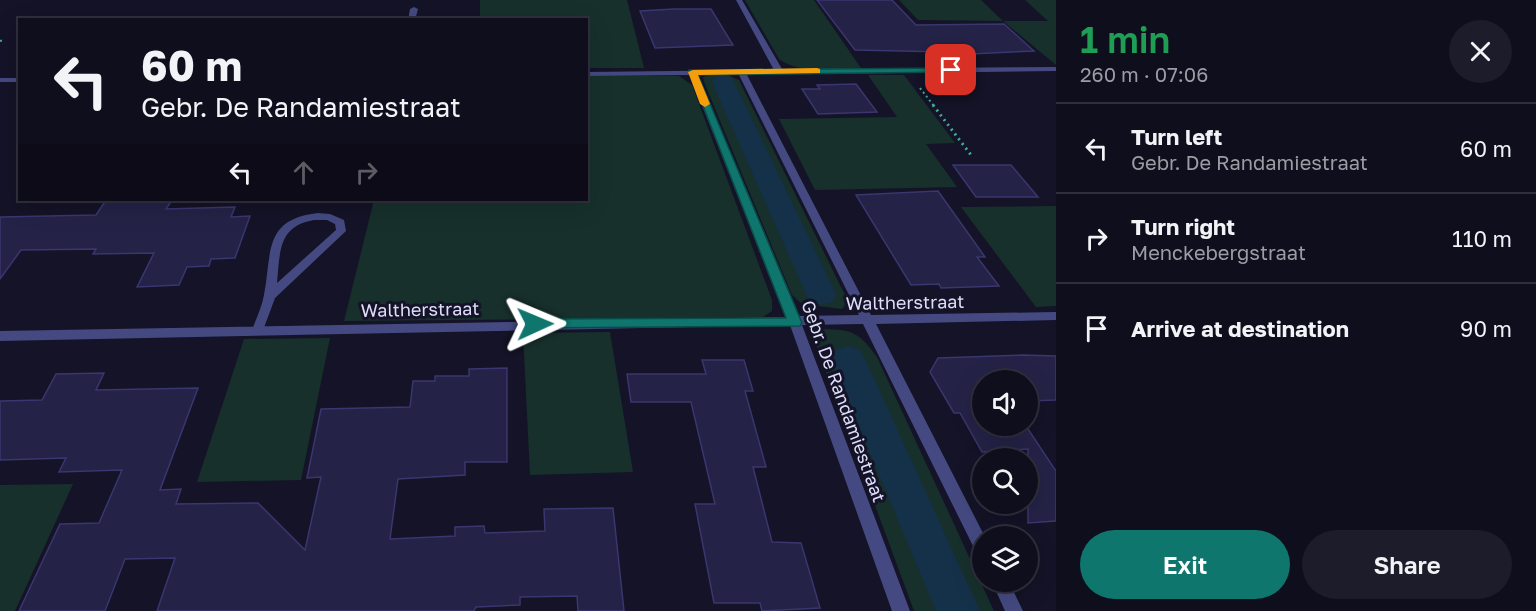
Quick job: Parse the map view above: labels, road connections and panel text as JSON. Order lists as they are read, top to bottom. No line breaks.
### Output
{"streets":{"street":["Waltherstraat","Gebr. De Randamiestraat"]},"crossings":[["Waltherstraat","Gebr. De Randamiestraat"]],"page":{"heading":["1 min","260 m · 07:06"],"turn":["60 m","Gebr. De Randamiestraat"],"list":[{"name":"Turn left","note":"Gebr. De Randamiestraat","value":"60 m"},{"name":"Turn right","note":"Menckebergstraat","value":"110 m"},{"name":"Arrive at destination","value":"90 m"}],"buttons":["Exit","Share"]}}
